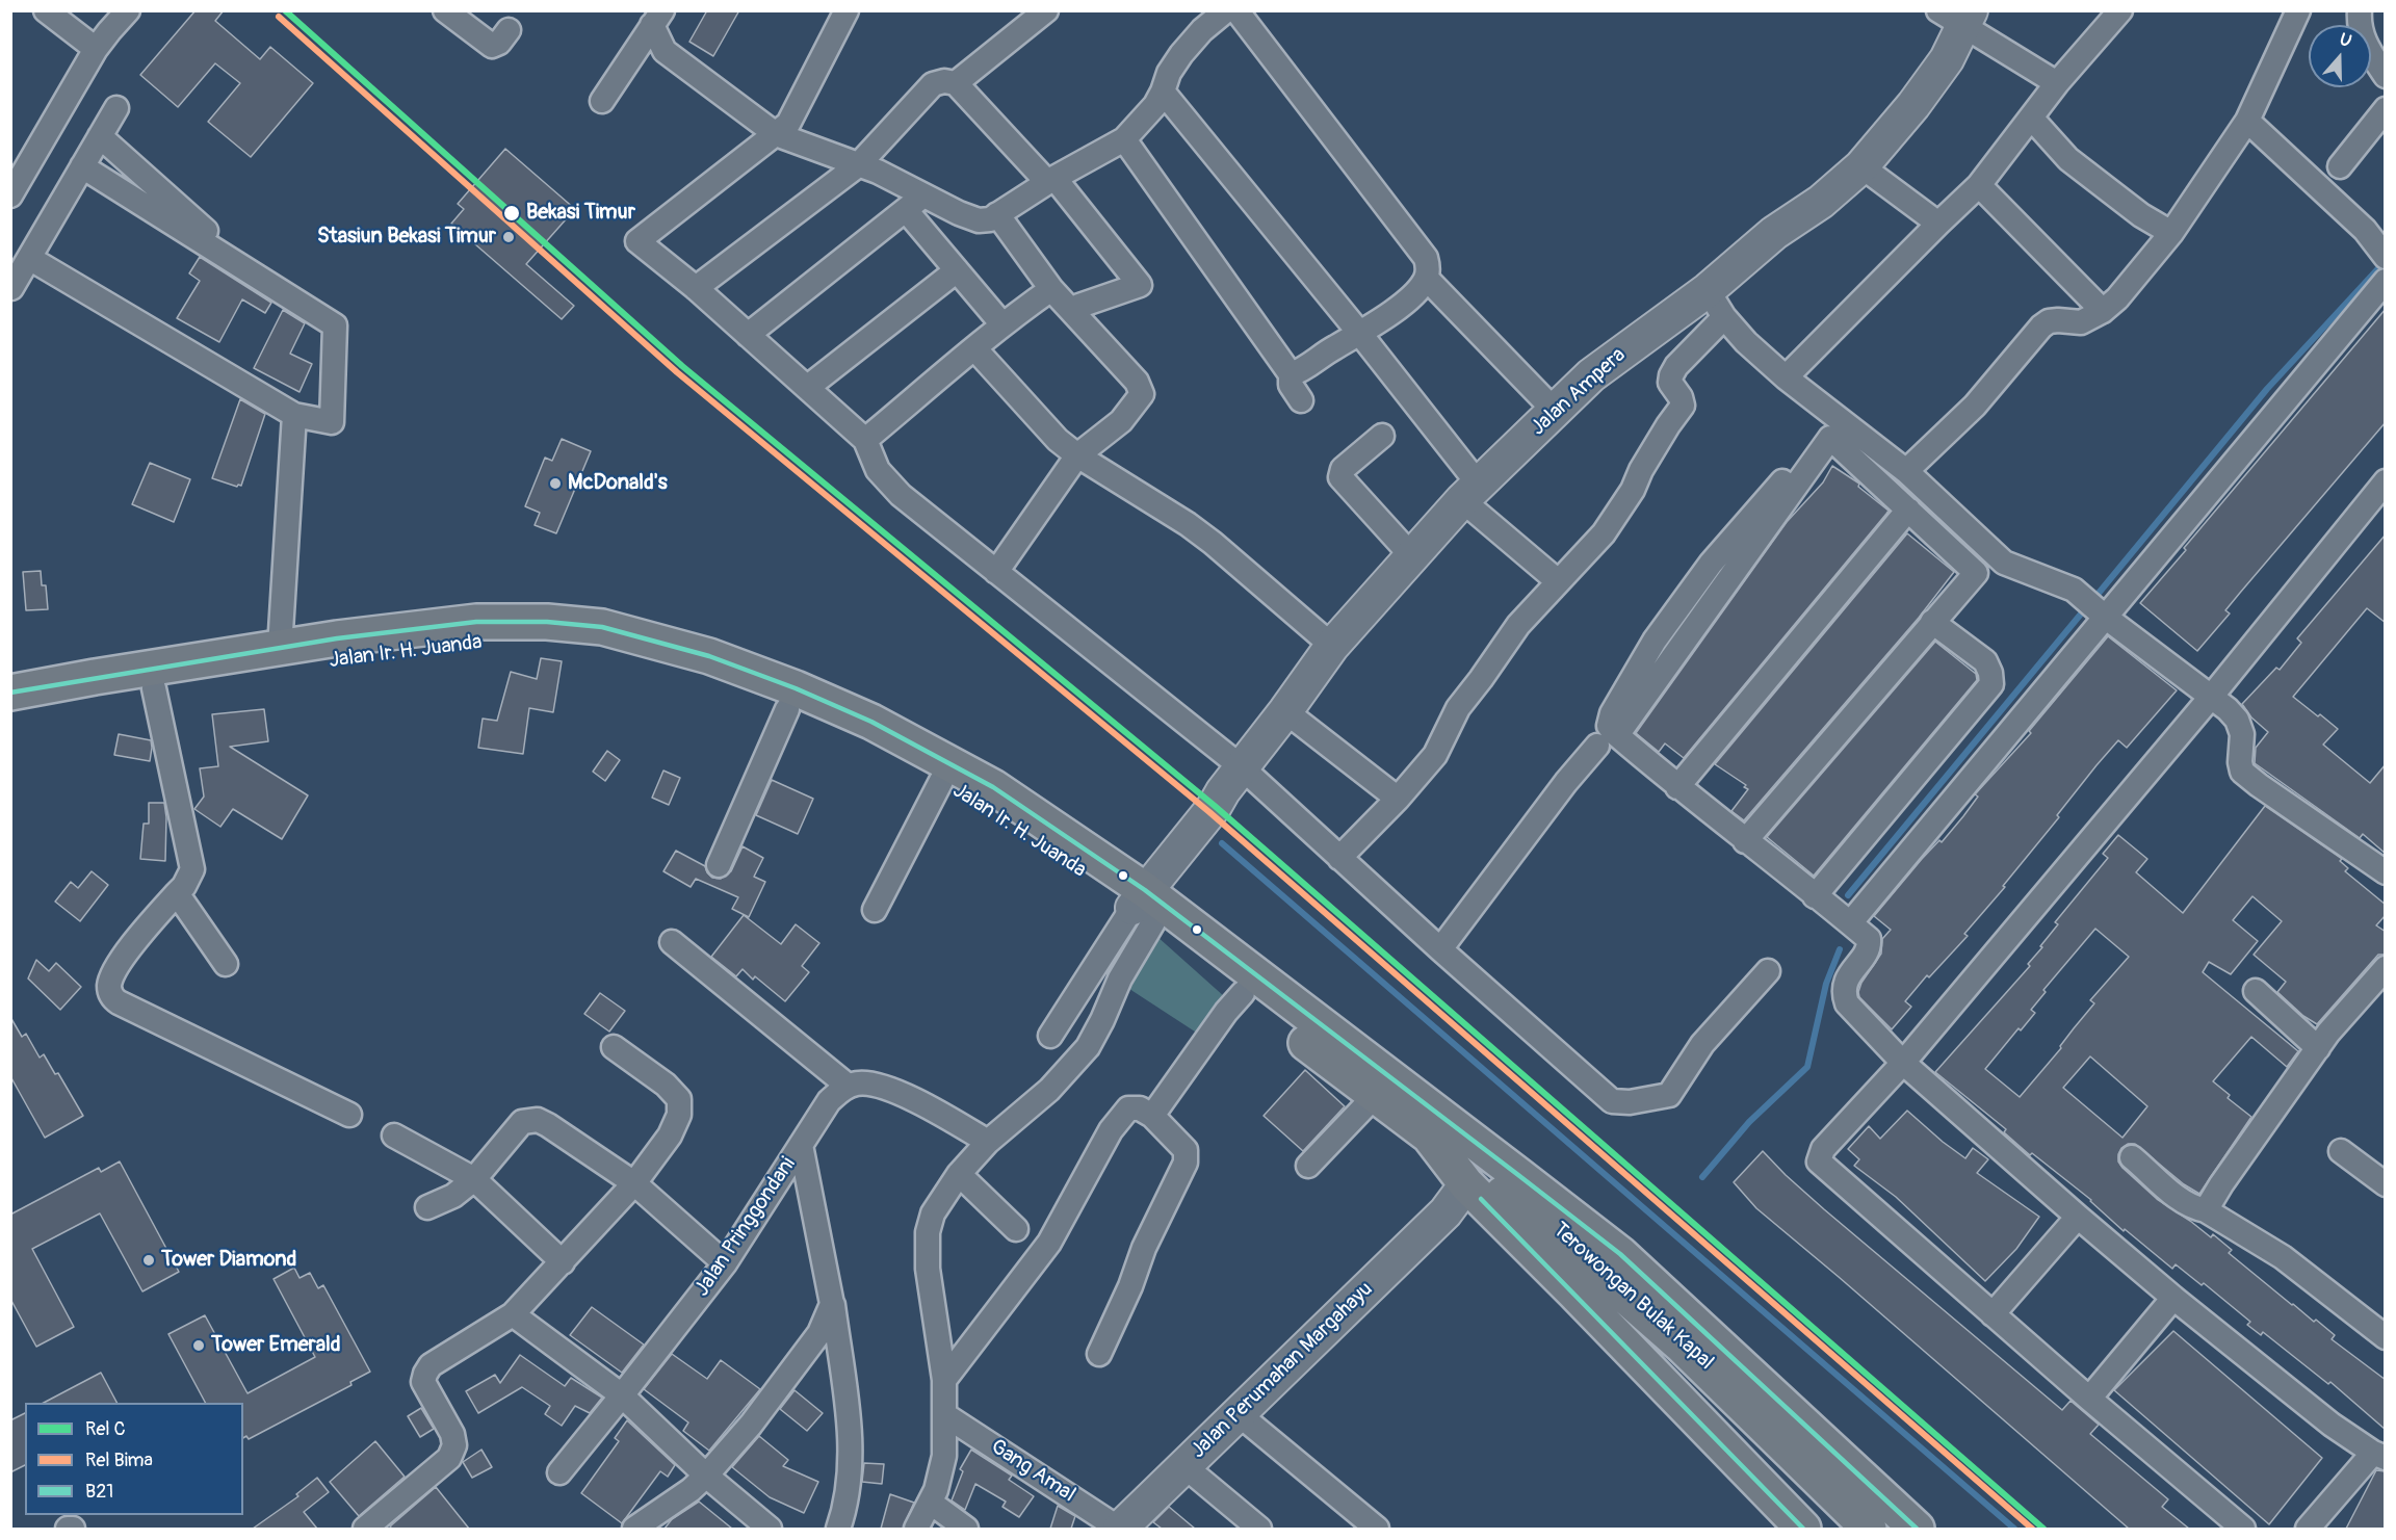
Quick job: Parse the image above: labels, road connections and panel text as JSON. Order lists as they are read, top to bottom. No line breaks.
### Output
{"streets":{"highway":["Jalan Ir. H. Juanda","Terowongan Bulak Kapal"],"street":["Jalan Ampera","Jalan Pringgondani","Jalan Perumahan Margahayu","Gang Amal"]},"crossings":[["Jalan Ampera","Jalan Ir. H. Juanda"],["Jalan Ir. H. Juanda","Terowongan Bulak Kapal"],["Jalan Ir. H. Juanda","Jalan Perumahan Margahayu"],["Jalan Perumahan Margahayu","Gang Amal"]],"places":["Bekasi Timur","Stasiun Bekasi Timur","McDonald's","Tower Diamond","Tower Emerald"],"lines":["rail line C","rail line Bima","transit line B21"],"legend":["Rel C","Rel Bima","B21"],"north":"top"}
